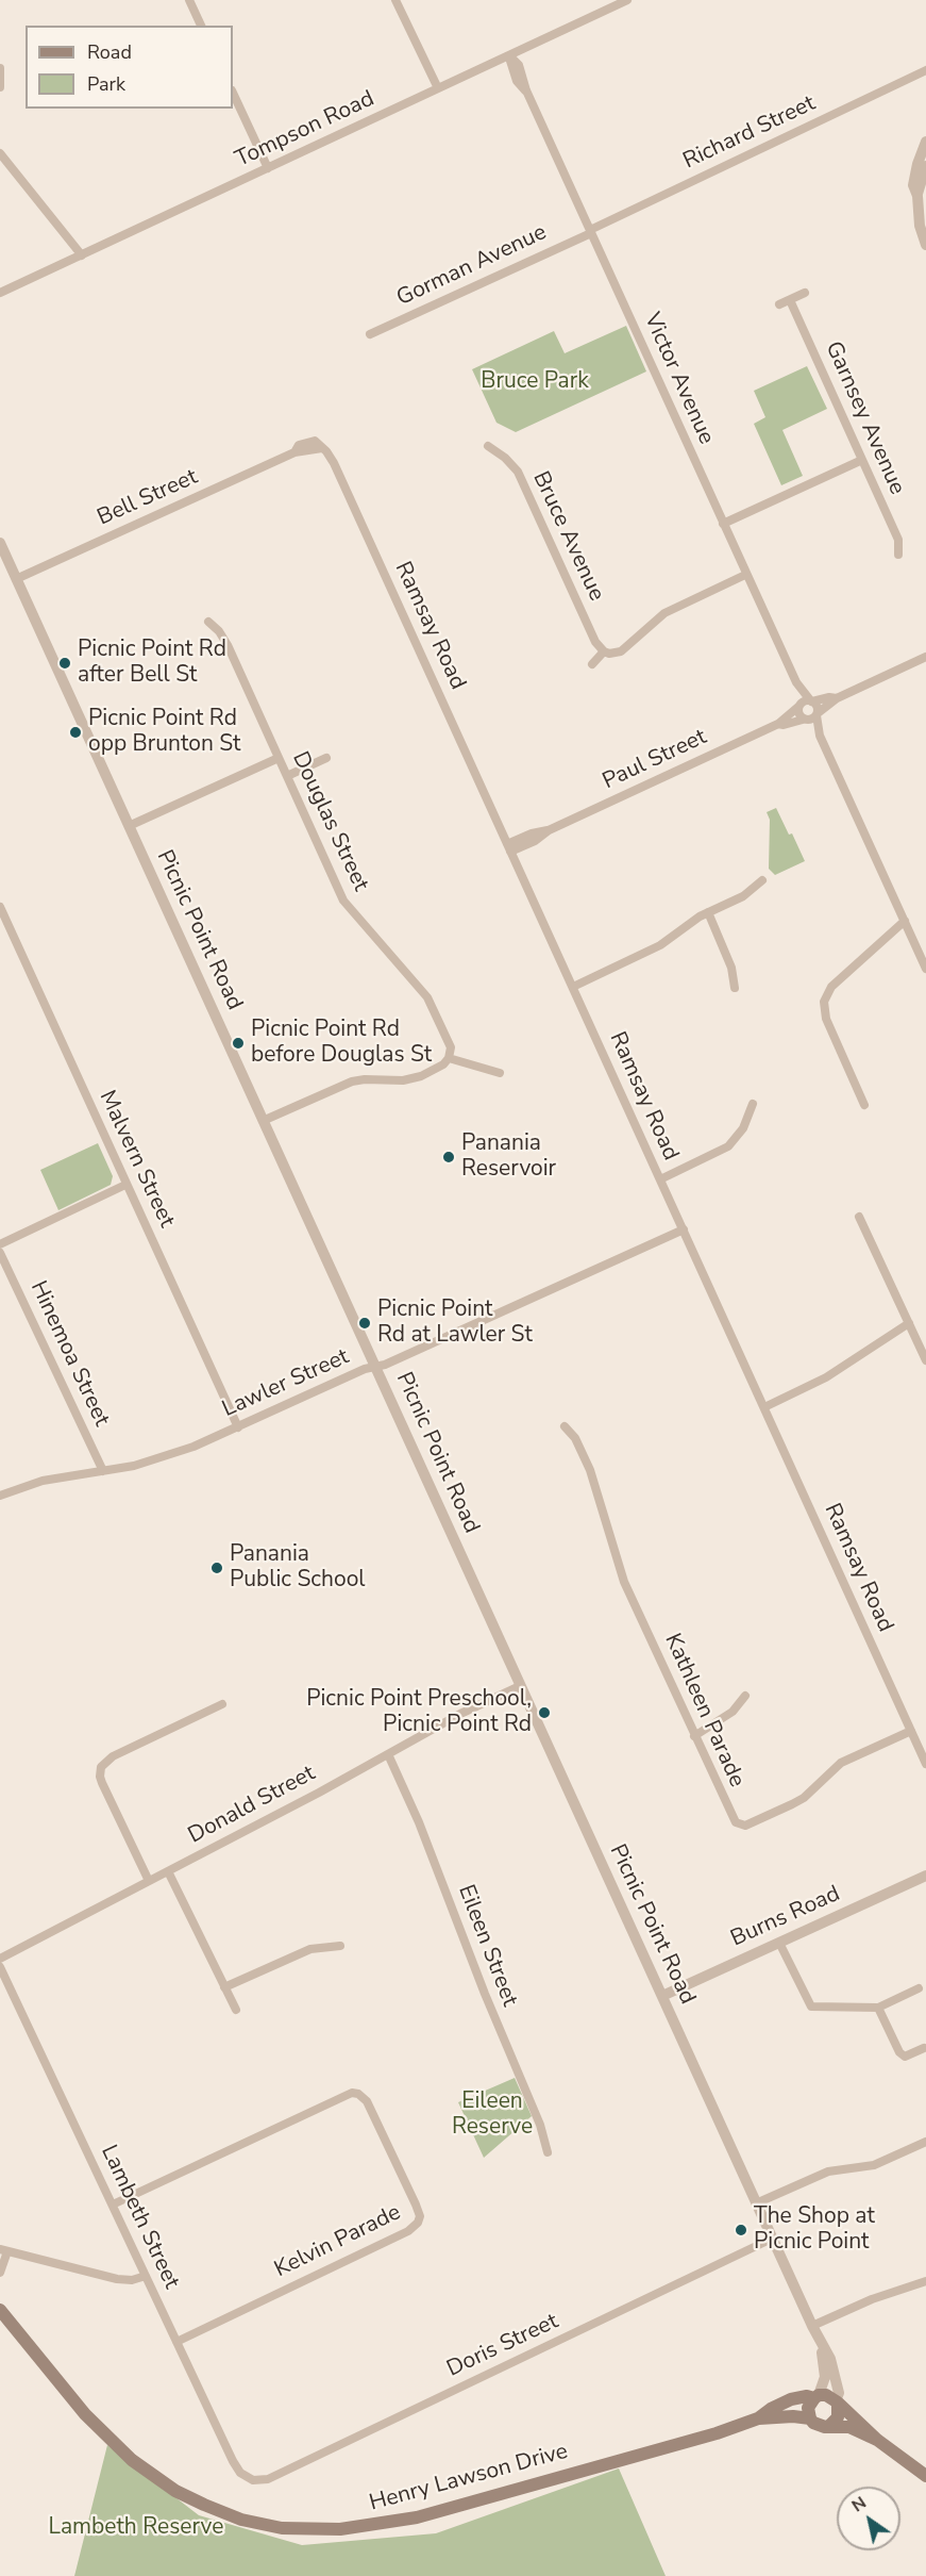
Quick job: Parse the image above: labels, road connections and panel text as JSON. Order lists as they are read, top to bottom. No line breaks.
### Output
{"streets":{"main road":["Henry Lawson Drive"],"street":["Tompson Road","Richard Street","Gorman Avenue","Victor Avenue","Garnsey Avenue","Bell Street","Bruce Avenue","Ramsay Road","Paul Street","Douglas Street","Picnic Point Road","Malvern Street","Hinemoa Street","Lawler Street","Kathleen Parade","Donald Street","Burns Road","Eileen Street","Lambeth Street","Kelvin Parade","Doris Street"]},"crossings":[["Tompson Road","Victor Avenue"],["Richard Street","Gorman Avenue"],["Richard Street","Victor Avenue"],["Gorman Avenue","Victor Avenue"],["Victor Avenue","Paul Street"],["Bell Street","Ramsay Road"],["Bell Street","Picnic Point Road"],["Ramsay Road","Paul Street"],["Ramsay Road","Lawler Street"],["Ramsay Road","Kathleen Parade"],["Picnic Point Road","Lawler Street"],["Picnic Point Road","Donald Street"],["Picnic Point Road","Burns Road"],["Picnic Point Road","Doris Street"],["Picnic Point Road","Henry Lawson Drive"],["Malvern Street","Lawler Street"],["Hinemoa Street","Lawler Street"],["Donald Street","Eileen Street"],["Lambeth Street","Kelvin Parade"],["Lambeth Street","Doris Street"]],"parks":["Bruce Park","Eileen Reserve","Lambeth Reserve"],"places":["Picnic Point Rd after Bell St","Picnic Point Rd opp Brunton St","Picnic Point Rd before Douglas St","Panania Reservoir","Picnic Point Rd at Lawler St","Panania Public School","Picnic Point Preschool, Picnic Point Rd","The Shop at Picnic Point"],"legend":["Road","Park"],"north":"top left"}
